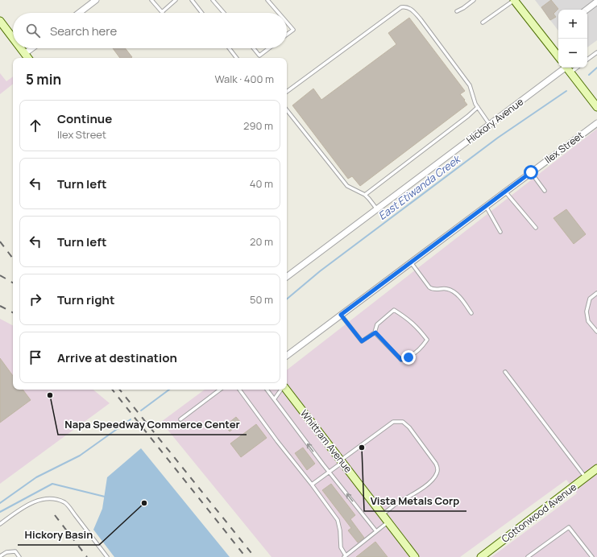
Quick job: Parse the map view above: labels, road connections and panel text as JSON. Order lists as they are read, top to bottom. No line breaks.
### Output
{"streets":{"street":["Hickory Avenue","Ilex Street","Whittram Avenue","Cottonwood Avenue"]},"water":["East Etiwanda Creek"],"places":["Napa Speedway Commerce Center","Vista Metals Corp","Hickory Basin"],"page":{"map_buttons":["+","−"],"search":"Search here","heading":["5 min","Walk · 400 m"],"list":[["Continue","Ilex Street","290 m"],["Turn left","40 m"],["Turn left","20 m"],["Turn right","50 m"],"Arrive at destination"]}}
